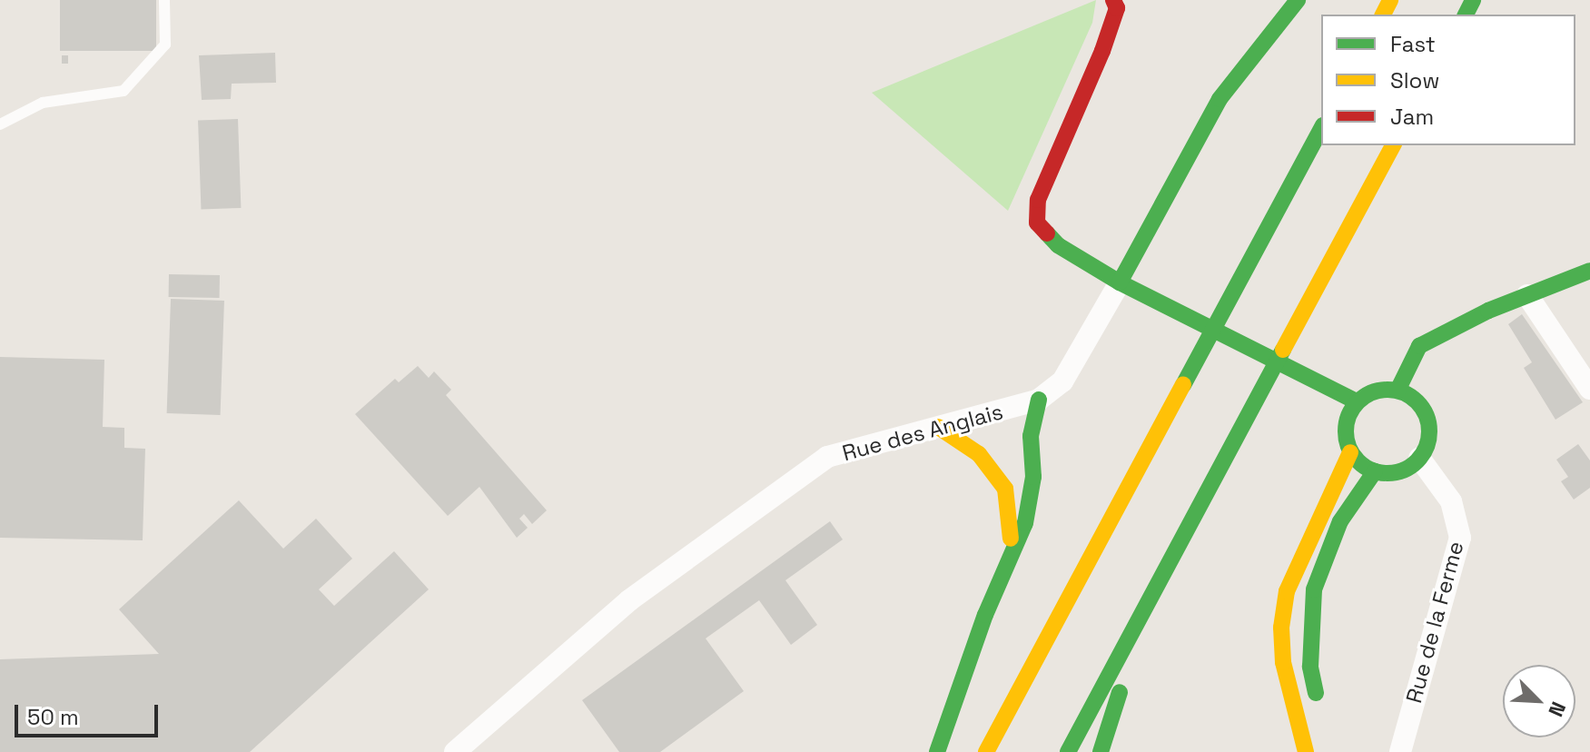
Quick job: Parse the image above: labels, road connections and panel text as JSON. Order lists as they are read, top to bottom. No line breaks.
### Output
{"streets":{"street":["Rue des Anglais","Rue de la Ferme"]},"legend":["Fast","Slow","Jam"],"scale_bar":"50 m","north":"bottom right"}
